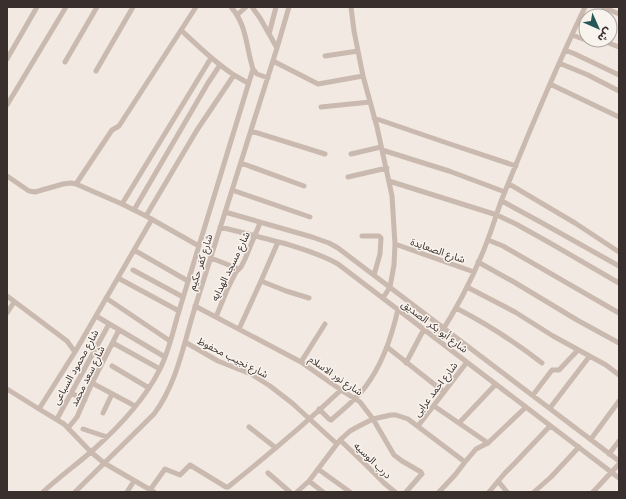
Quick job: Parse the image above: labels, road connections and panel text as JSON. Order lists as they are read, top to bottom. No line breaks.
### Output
{"streets":{"street":["شارع الصعايدة","شارع كفر حكيم","شارع مسجد الهدايه","شارع أبو بكر الصديق","شارع نجيب محفوظ","شارع محمود السباعى","شارع نور الاسلام","شارع سعد محمد","شارع احمد عرابى","درب الوسيه"]},"crossings":[["شارع كفر حكيم","شارع أبو بكر الصديق"],["شارع كفر حكيم","شارع نجيب محفوظ"],["شارع كفر حكيم","شارع نور الاسلام"],["شارع مسجد الهدايه","شارع أبو بكر الصديق"],["شارع مسجد الهدايه","شارع نور الاسلام"],["شارع أبو بكر الصديق","شارع احمد عرابى"],["شارع نجيب محفوظ","درب الوسيه"]],"north":"bottom right"}
